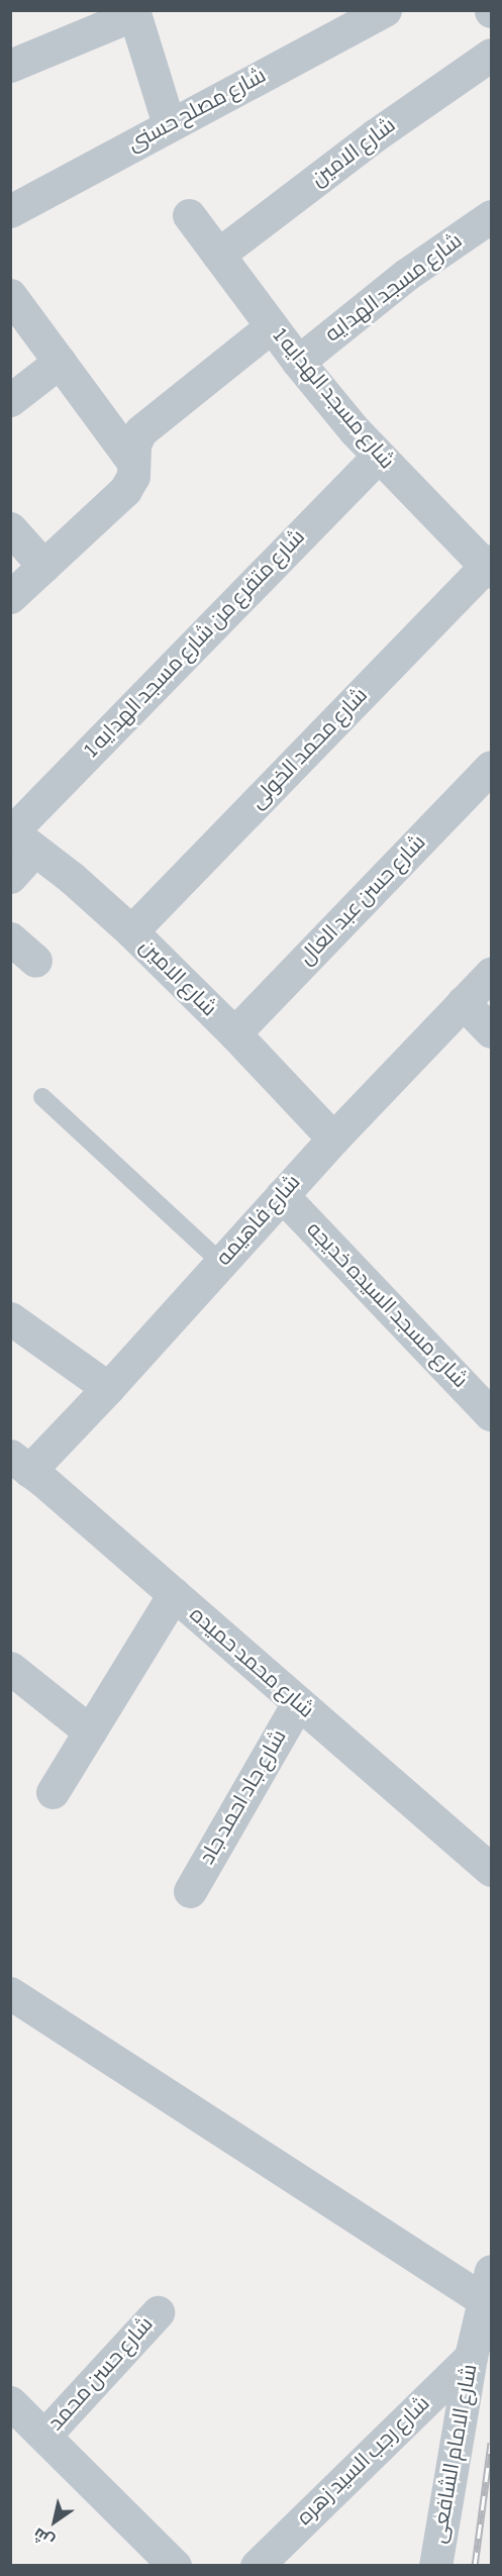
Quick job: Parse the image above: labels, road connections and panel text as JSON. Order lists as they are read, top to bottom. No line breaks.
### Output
{"streets":{"street":["شارع مصلح حسنى","شارع الامين","شارع مسجد الهدايه","شارع مسجد الهدايه 1","شارع متفرع من شارع مسجد الهدايه 1","شارع محمد الخولى","شارع حسن عبد العال","شارع فاهيمه","شارع مسجد السيده خديجه","شارع محمد حميده","شارع جاد احمد جاد","شارع حسن محمد","شارع الامام الشافعى","شارع رجب السيد زهره"]},"crossings":[["شارع الامين","شارع مسجد الهدايه 1"],["شارع الامين","شارع متفرع من شارع مسجد الهدايه 1"],["شارع الامين","شارع محمد الخولى"],["شارع الامين","شارع حسن عبد العال"],["شارع الامين","شارع فاهيمه"],["شارع مسجد الهدايه","شارع مسجد الهدايه 1"],["شارع مسجد الهدايه 1","شارع متفرع من شارع مسجد الهدايه 1"],["شارع مسجد الهدايه 1","شارع محمد الخولى"],["شارع فاهيمه","شارع مسجد السيده خديجه"],["شارع فاهيمه","شارع محمد حميده"],["شارع محمد حميده","شارع جاد احمد جاد"],["شارع الامام الشافعى","شارع رجب السيد زهره"]],"north":"bottom left"}
